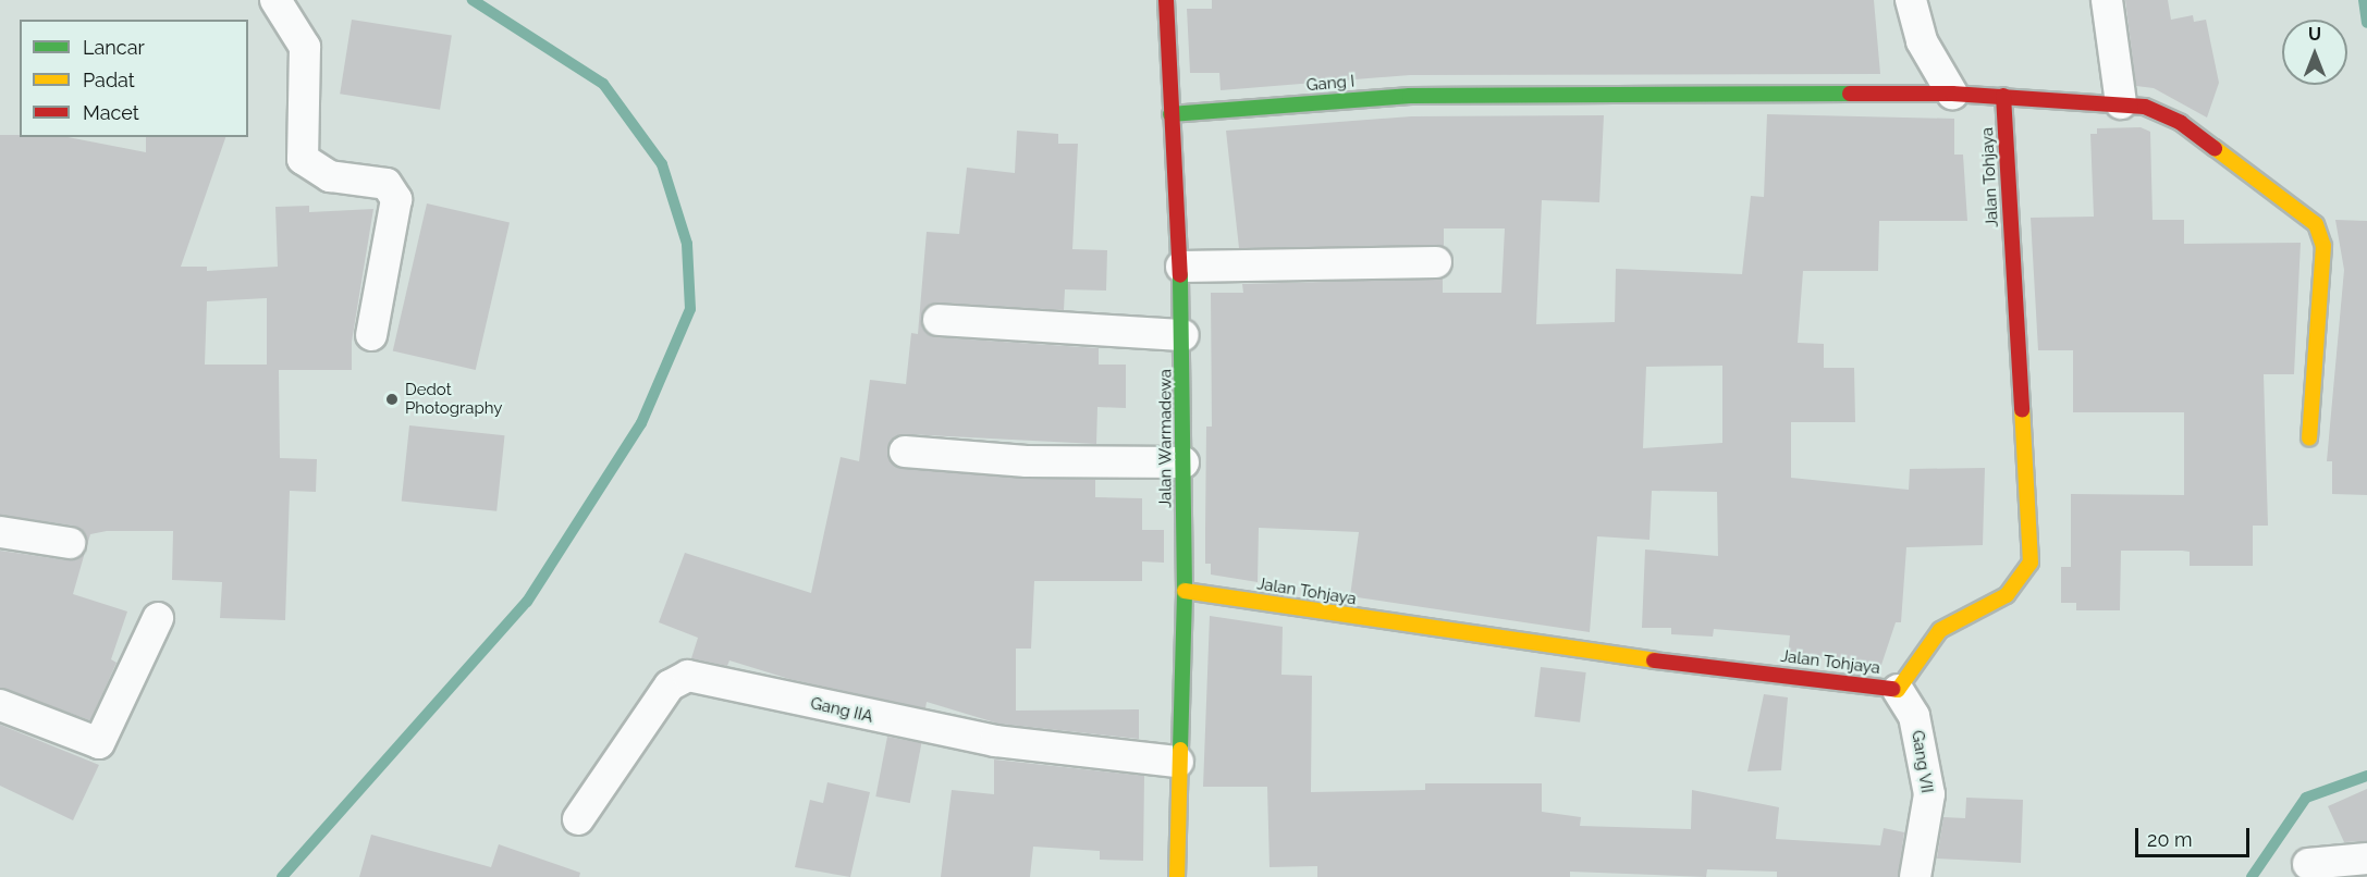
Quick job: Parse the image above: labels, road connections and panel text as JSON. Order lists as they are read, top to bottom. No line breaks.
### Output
{"streets":{"street":["Gang I","Jalan Tohjaya","Jalan Warmadewa","Gang IIA","Gang VII"]},"crossings":[["Gang I","Jalan Tohjaya"],["Gang I","Jalan Warmadewa"],["Jalan Tohjaya","Jalan Warmadewa"],["Jalan Tohjaya","Gang VII"],["Jalan Warmadewa","Gang IIA"]],"places":["Dedot Photography"],"legend":["Lancar","Padat","Macet"],"scale_bar":"20 m","north":"top"}
